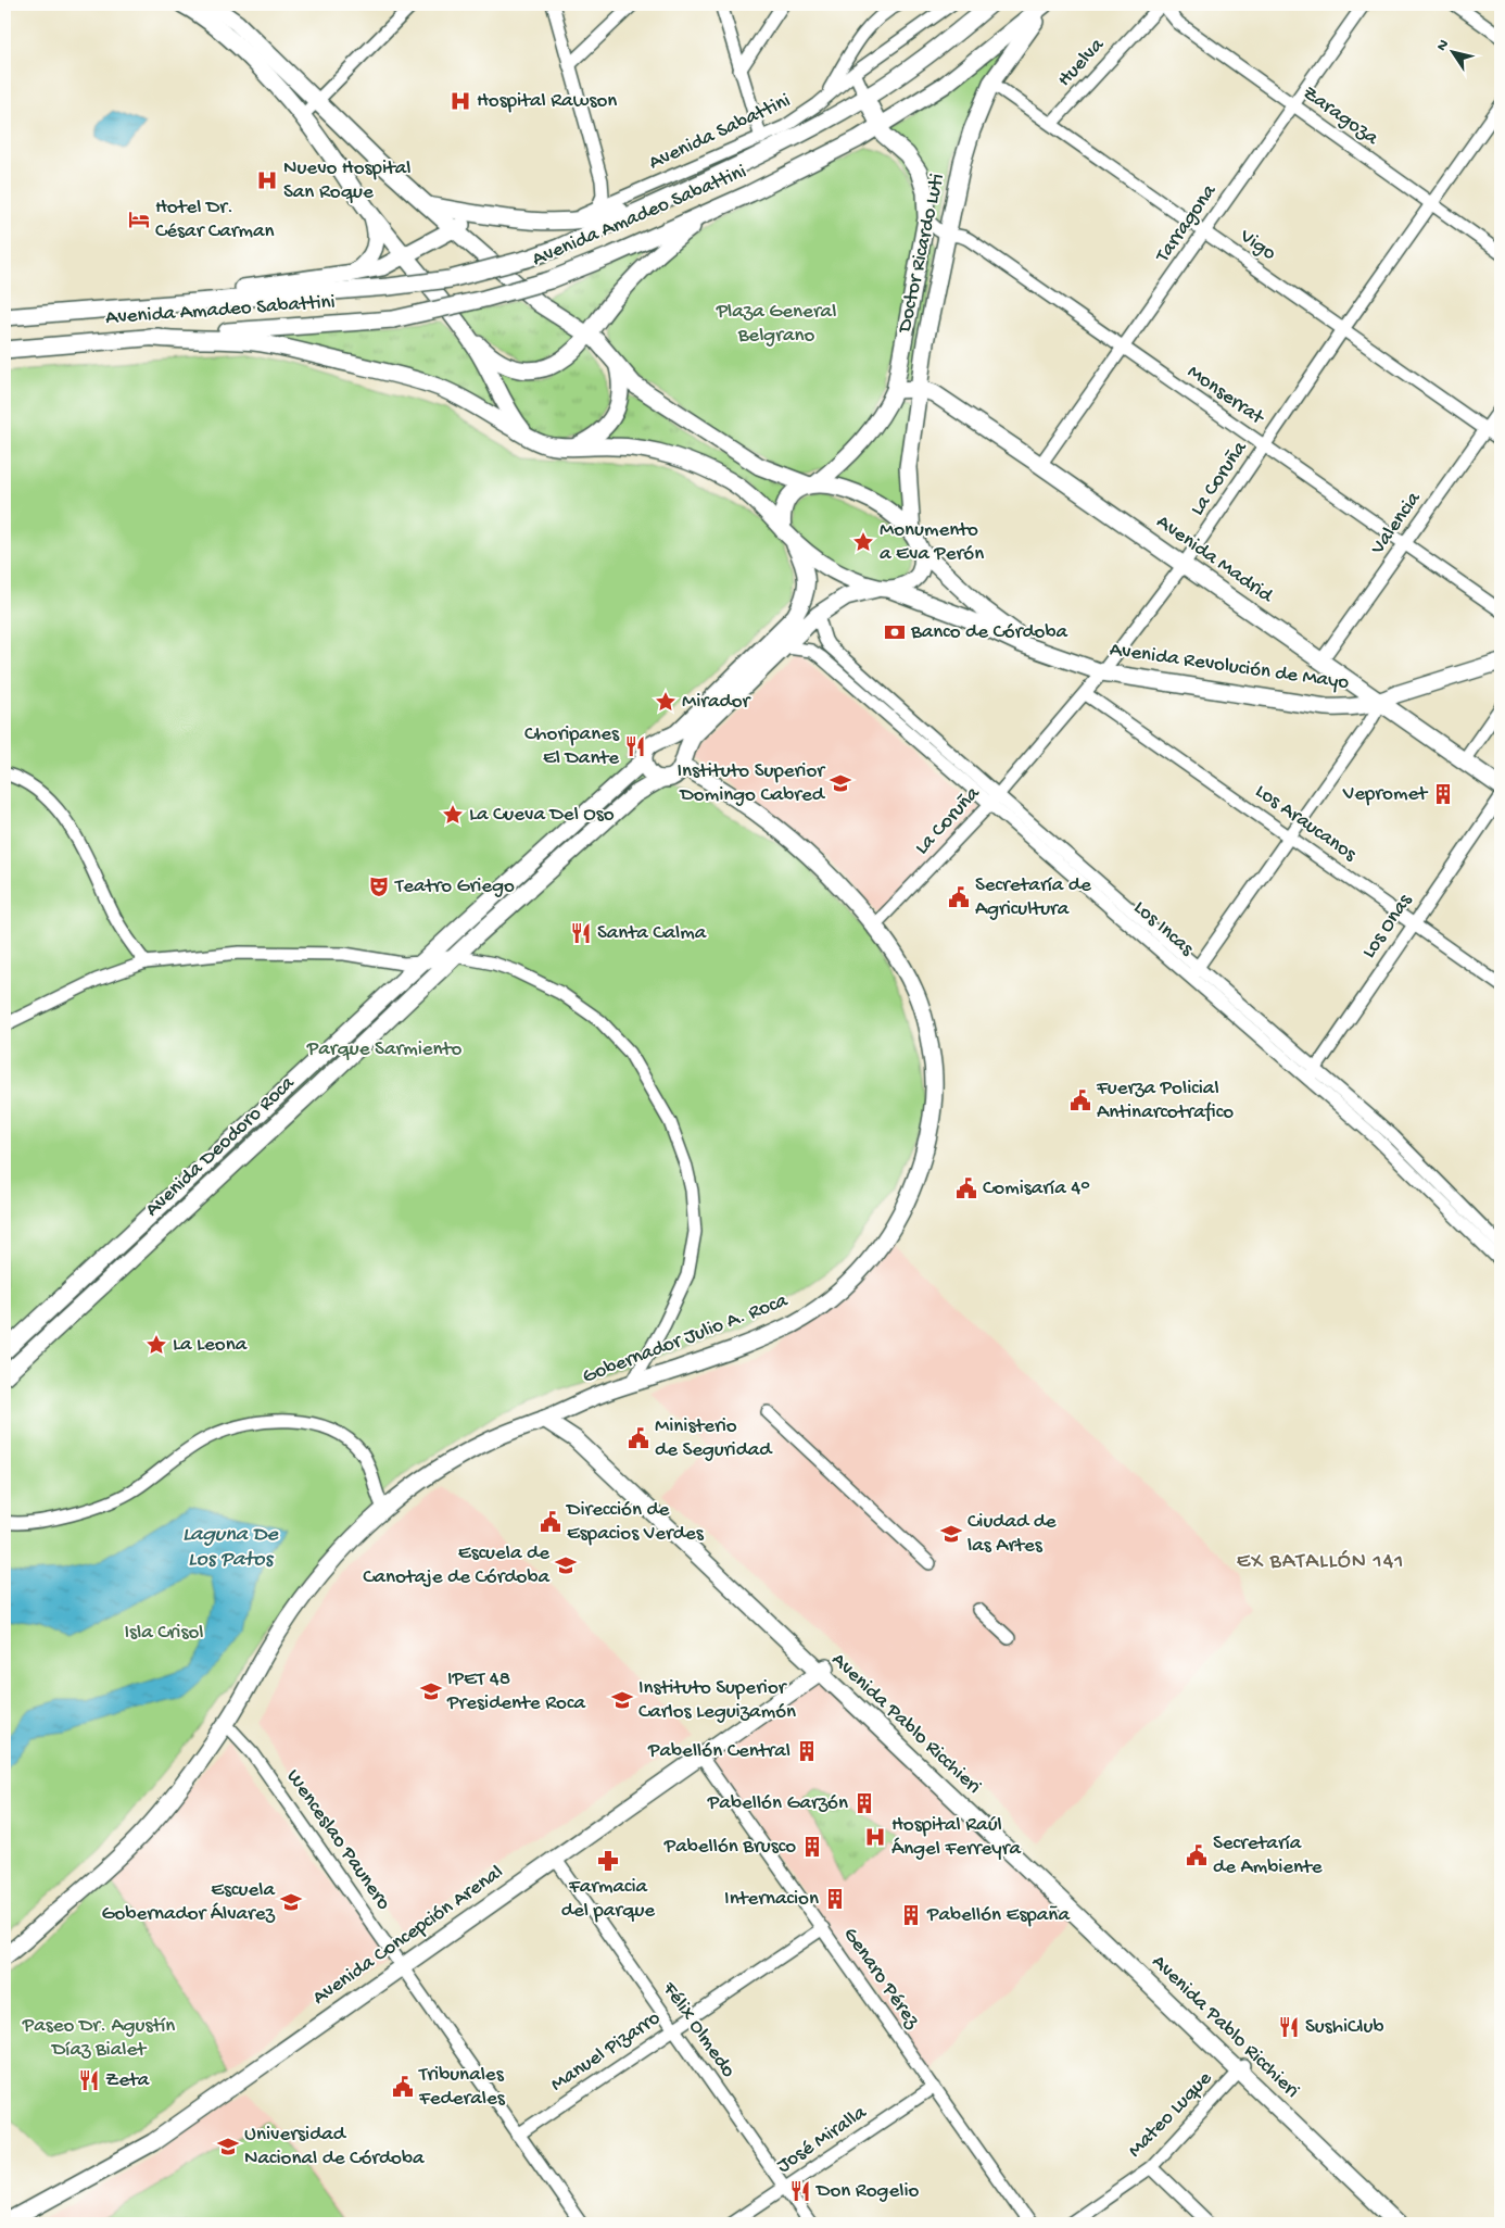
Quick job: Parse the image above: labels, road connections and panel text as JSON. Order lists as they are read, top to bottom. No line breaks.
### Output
{"streets":{"main road":["Avenida Amadeo Sabattini","Doctor Ricardo Luti","Avenida Madrid","Avenida Revolución de Mayo","Avenida Deodoro Roca","Gobernador Julio A. Roca","Avenida Pablo Ricchieri","Avenida Concepción Arenal"],"street":["Huelva","Zaragoza","Avenida Sabattini","Tarragona","Vigo","Monserrat","La Coruña","Valencia","Los Araucanos","Los Onas","Los Incas","Wenceslao Paunero","Genaro Pérez","Félix Olmedo","Manuel Pizarro","Mateo Luque","José Miralla"]},"crossings":[["Huelva","Zaragoza"],["Huelva","Vigo"],["Zaragoza","Tarragona"],["Zaragoza","La Coruña"],["Avenida Sabattini","Avenida Amadeo Sabattini"],["Avenida Amadeo Sabattini","Doctor Ricardo Luti"],["Tarragona","Vigo"],["Tarragona","Monserrat"],["Tarragona","Avenida Madrid"],["Vigo","Doctor Ricardo Luti"],["Vigo","La Coruña"],["Vigo","Valencia"],["Doctor Ricardo Luti","Monserrat"],["Doctor Ricardo Luti","Avenida Madrid"],["Doctor Ricardo Luti","Avenida Revolución de Mayo"],["Doctor Ricardo Luti","Avenida Deodoro Roca"],["Monserrat","La Coruña"],["Monserrat","Valencia"],["La Coruña","Avenida Madrid"],["La Coruña","Avenida Revolución de Mayo"],["La Coruña","Los Araucanos"],["La Coruña","Los Incas"],["La Coruña","Gobernador Julio A. Roca"],["Valencia","Avenida Madrid"],["Avenida Madrid","Avenida Revolución de Mayo"],["Avenida Revolución de Mayo","Avenida Deodoro Roca"],["Los Araucanos","Los Onas"],["Los Onas","Los Incas"],["Avenida Deodoro Roca","Gobernador Julio A. Roca"],["Gobernador Julio A. Roca","Avenida Pablo Ricchieri"],["Avenida Pablo Ricchieri","Avenida Concepción Arenal"],["Avenida Pablo Ricchieri","Mateo Luque"],["Wenceslao Paunero","Avenida Concepción Arenal"],["Wenceslao Paunero","Manuel Pizarro"],["Avenida Concepción Arenal","Genaro Pérez"],["Avenida Concepción Arenal","Félix Olmedo"],["Genaro Pérez","Manuel Pizarro"],["Genaro Pérez","José Miralla"],["Félix Olmedo","Manuel Pizarro"],["Félix Olmedo","José Miralla"]],"districts":["EX BATALLÓN 141"],"water":["Laguna De Los Patos"],"parks":["Plaza General Belgrano","Parque Sarmiento","Isla Crisol","Paseo Dr. Agustín Díaz Bialet"],"places":{"hospital":["Hospital Rawson","Nuevo Hospital San Roque","Hospital Raúl Ángel Ferreyra"],"hotel":["Hotel Dr. César Carman"],"place":["Monumento a Eva Perón","Mirador","La Cueva Del Oso","La Leona"],"bank":["Banco de Córdoba"],"restaurant":["Choripanes El Dante","Santa Calma","SushiClub","Zeta","Don Rogelio"],"school or university":["Instituto Superior Domingo Cabred","Ciudad de las Artes","Escuela de Canotaje de Córdoba","IPET 48 Presidente Roca","Instituto Superior Carlos Leguizamón","Escuela Gobernador Álvarez","Universidad Nacional de Córdoba"],"building":["Vepromet","Pabellón Central","Pabellón Garzón","Pabellón Brusco","Internacion","Pabellón España"],"theatre":["Teatro Griego"],"public building":["Secretaría de Agricultura","Fuerza Policial Antinarcotrafico","Comisaría 4°","Ministerio de Seguridad","Dirección de Espacios Verdes","Secretaría de Ambiente","Tribunales Federales"],"pharmacy":["Farmacia del parque"]},"north":"top left"}
